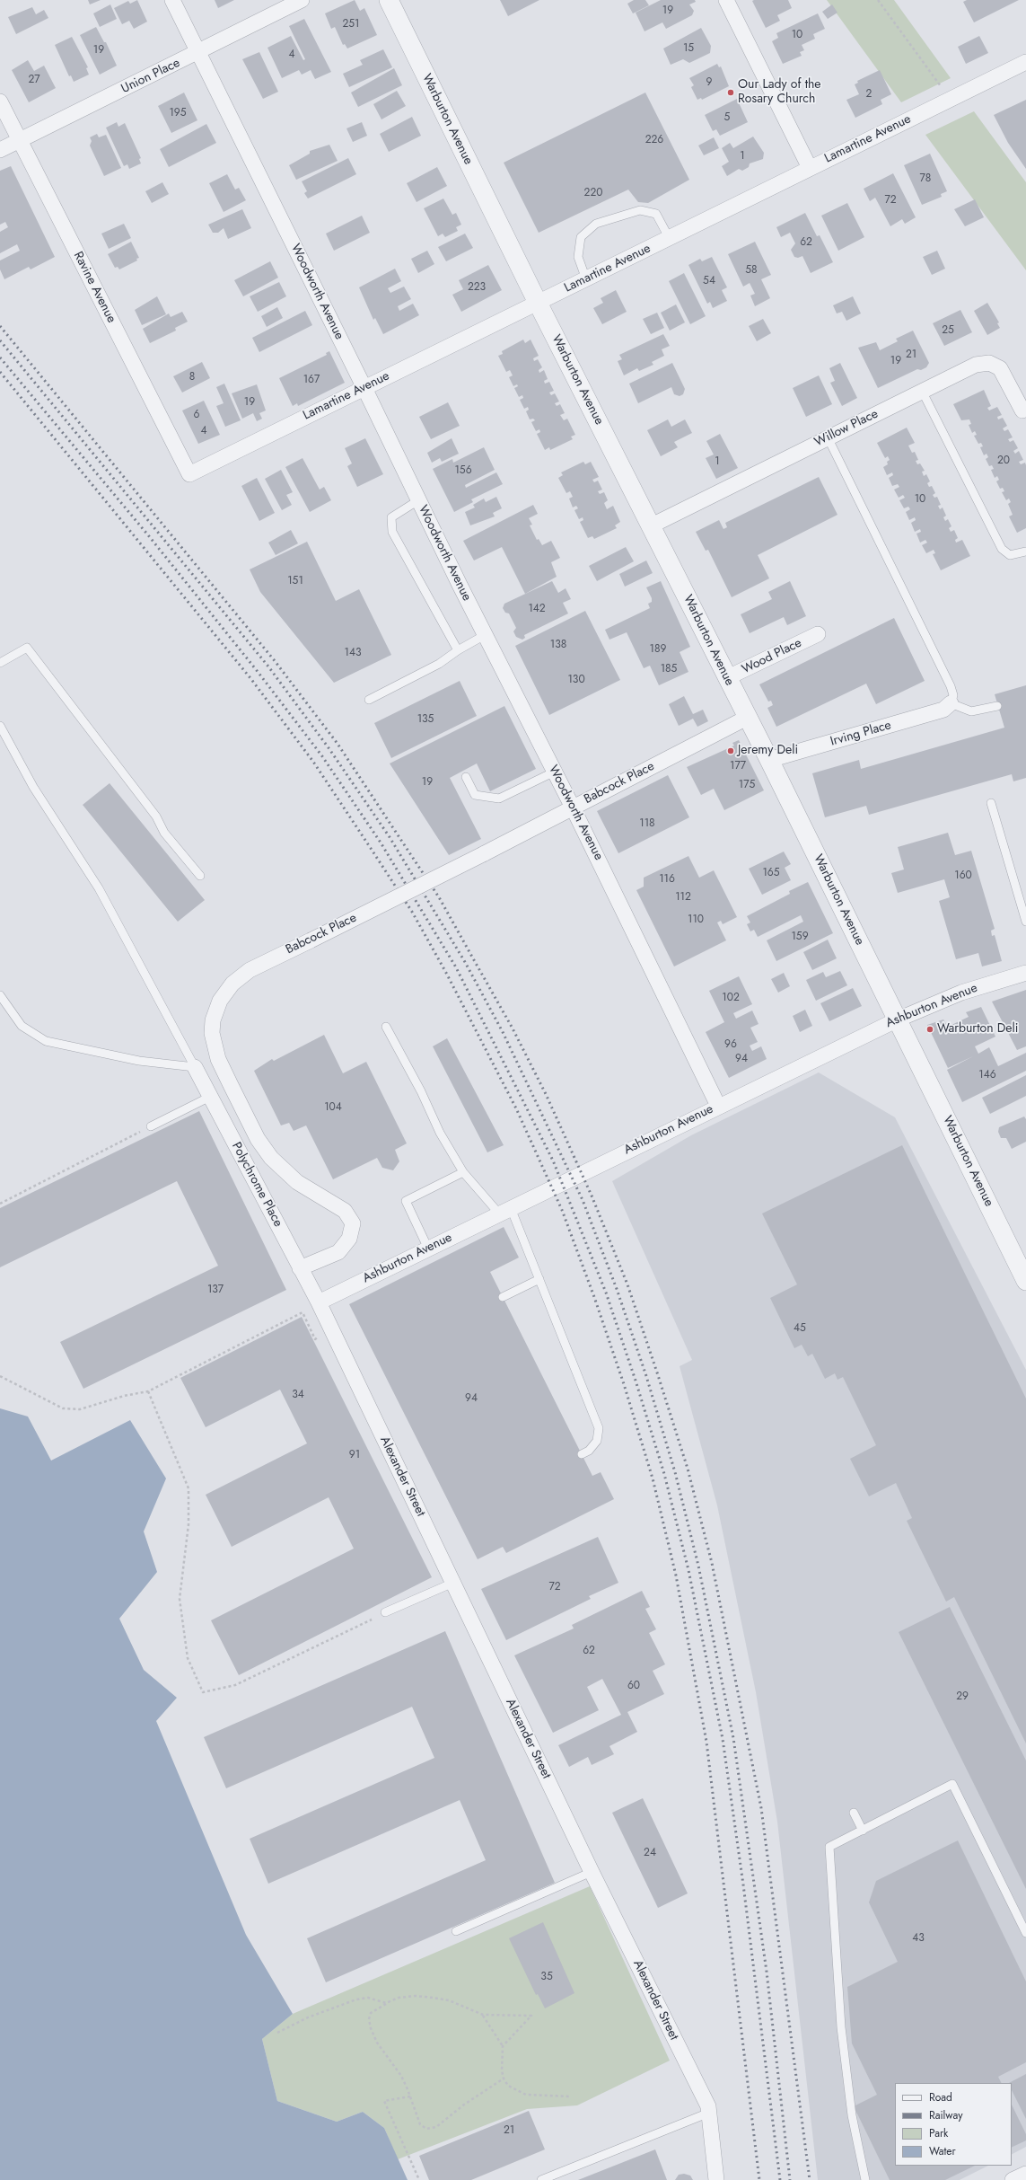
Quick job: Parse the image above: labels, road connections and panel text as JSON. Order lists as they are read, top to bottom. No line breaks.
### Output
{"streets":{"street":["Union Place","Warburton Avenue","Lamartine Avenue","Ravine Avenue","Woodworth Avenue","Willow Place","Wood Place","Irving Place","Babcock Place","Ashburton Avenue","Polychrome Place","Alexander Street"]},"crossings":[["Union Place","Ravine Avenue"],["Union Place","Woodworth Avenue"],["Warburton Avenue","Lamartine Avenue"],["Warburton Avenue","Willow Place"],["Warburton Avenue","Wood Place"],["Warburton Avenue","Irving Place"],["Warburton Avenue","Babcock Place"],["Warburton Avenue","Ashburton Avenue"],["Lamartine Avenue","Ravine Avenue"],["Lamartine Avenue","Woodworth Avenue"],["Woodworth Avenue","Babcock Place"],["Woodworth Avenue","Ashburton Avenue"],["Babcock Place","Polychrome Place"],["Ashburton Avenue","Polychrome Place"],["Ashburton Avenue","Alexander Street"],["Polychrome Place","Alexander Street"]],"places":["Our Lady of the Rosary Church","Jeremy Deli","Warburton Deli"],"house_numbers":["19","251","10","15","19","4","27","9","2","195","5","226","1","78","220","72","62","58","54","223","25","21","19","8","167","19","6","4","20","1","156","10","151","142","138","189","143","185","130","135","177","19","175","118","165","160","116","112","110","159","102","96","94","146","104","137","45","34","94","91","72","62","60","29","24","43","35","21"],"legend":["Road","Railway","Park","Water"]}
